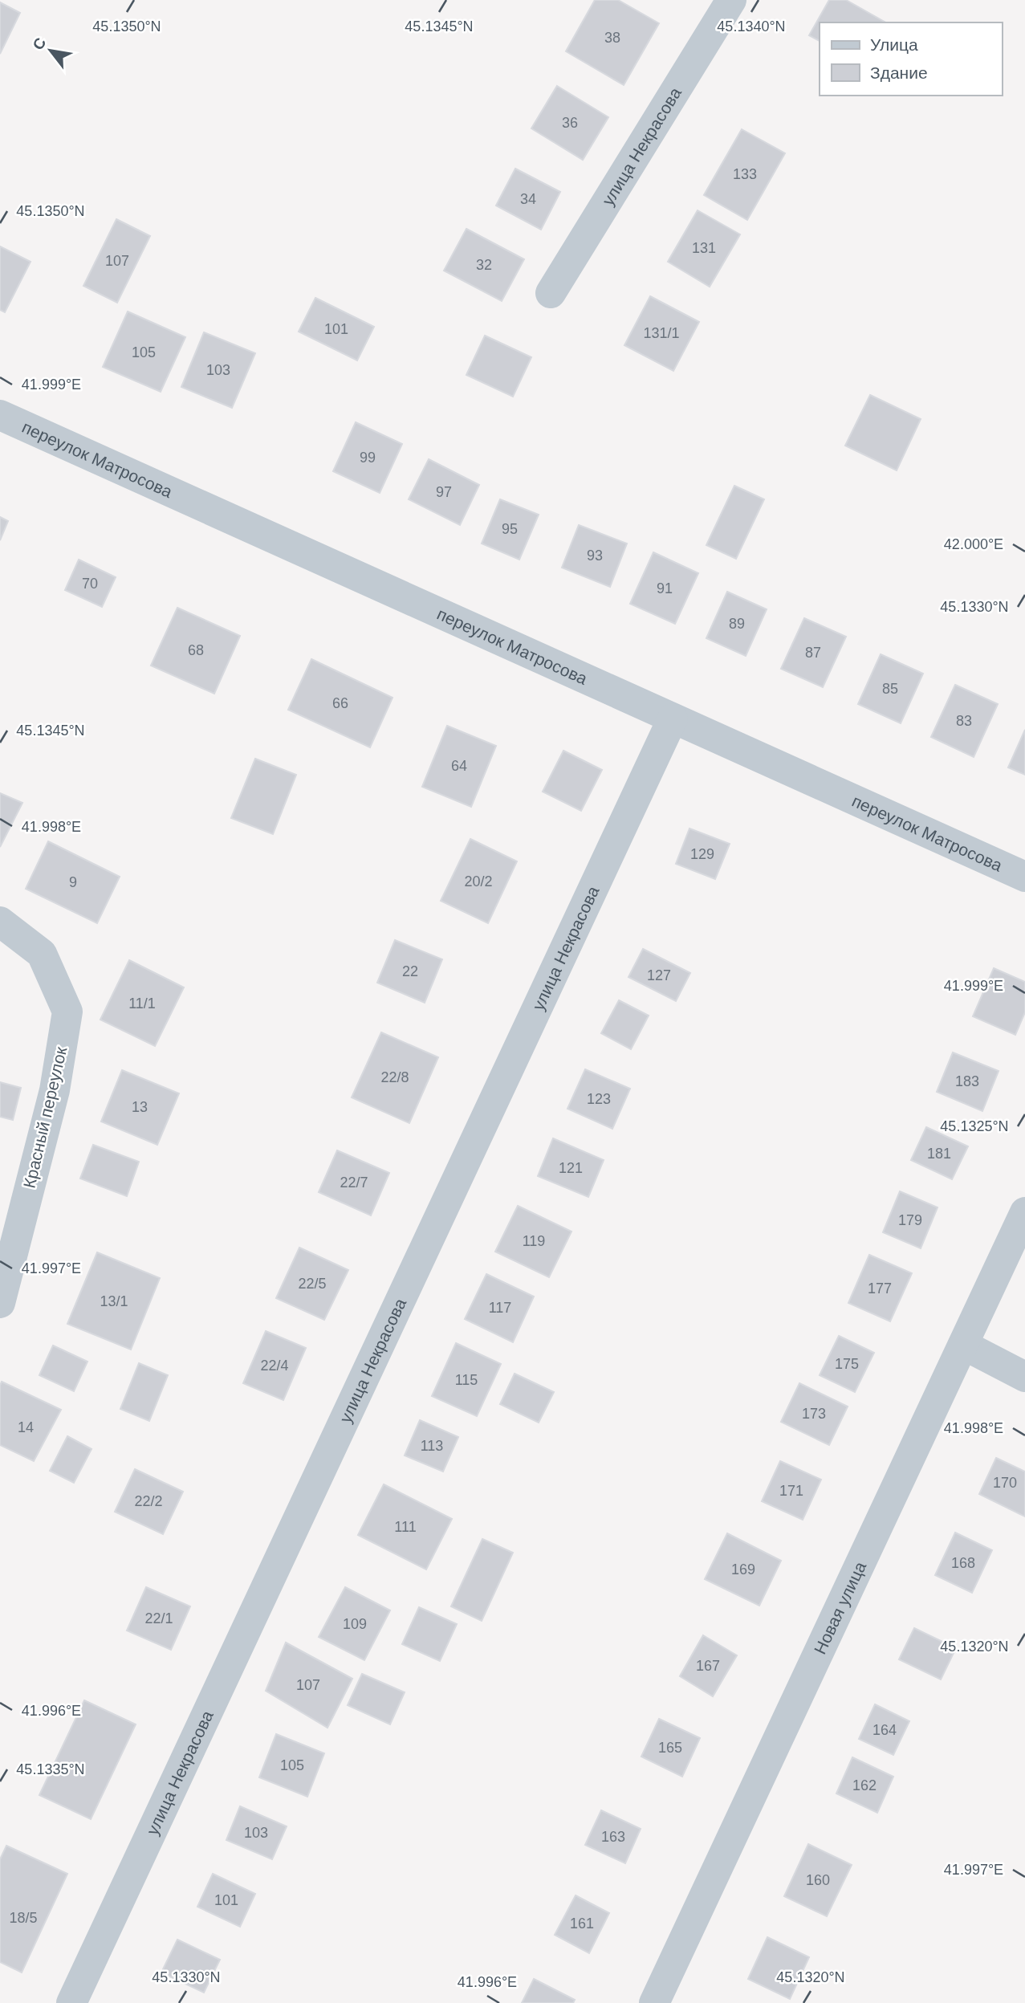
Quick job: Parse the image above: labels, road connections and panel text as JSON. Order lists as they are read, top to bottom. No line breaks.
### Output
{"streets":{"street":["улица Некрасова","переулок Матросова","Красный переулок","Новая улица"]},"crossings":[["улица Некрасова","переулок Матросова"]],"house_numbers":["38","36","133","34","131","107","32","101","131/1","105","103","99","97","95","93","70","91","89","68","87","85","66","83","64","129","20/2","9","22","127","11/1","22/8","183","123","13","181","121","22/7","179","119","22/5","177","13/1","117","175","22/4","115","173","14","113","170","171","22/2","111","168","169","22/1","109","167","107","164","165","105","162","103","163","160","101","18/5","161"],"legend":["Улица","Здание"],"north":"top left","coordinates":["45.1350°N","45.1345°N","45.1340°N","41.999°E","42.000°E","45.1330°N","41.998°E","45.1325°N","41.997°E","45.1320°N","41.996°E","45.1335°N"]}
